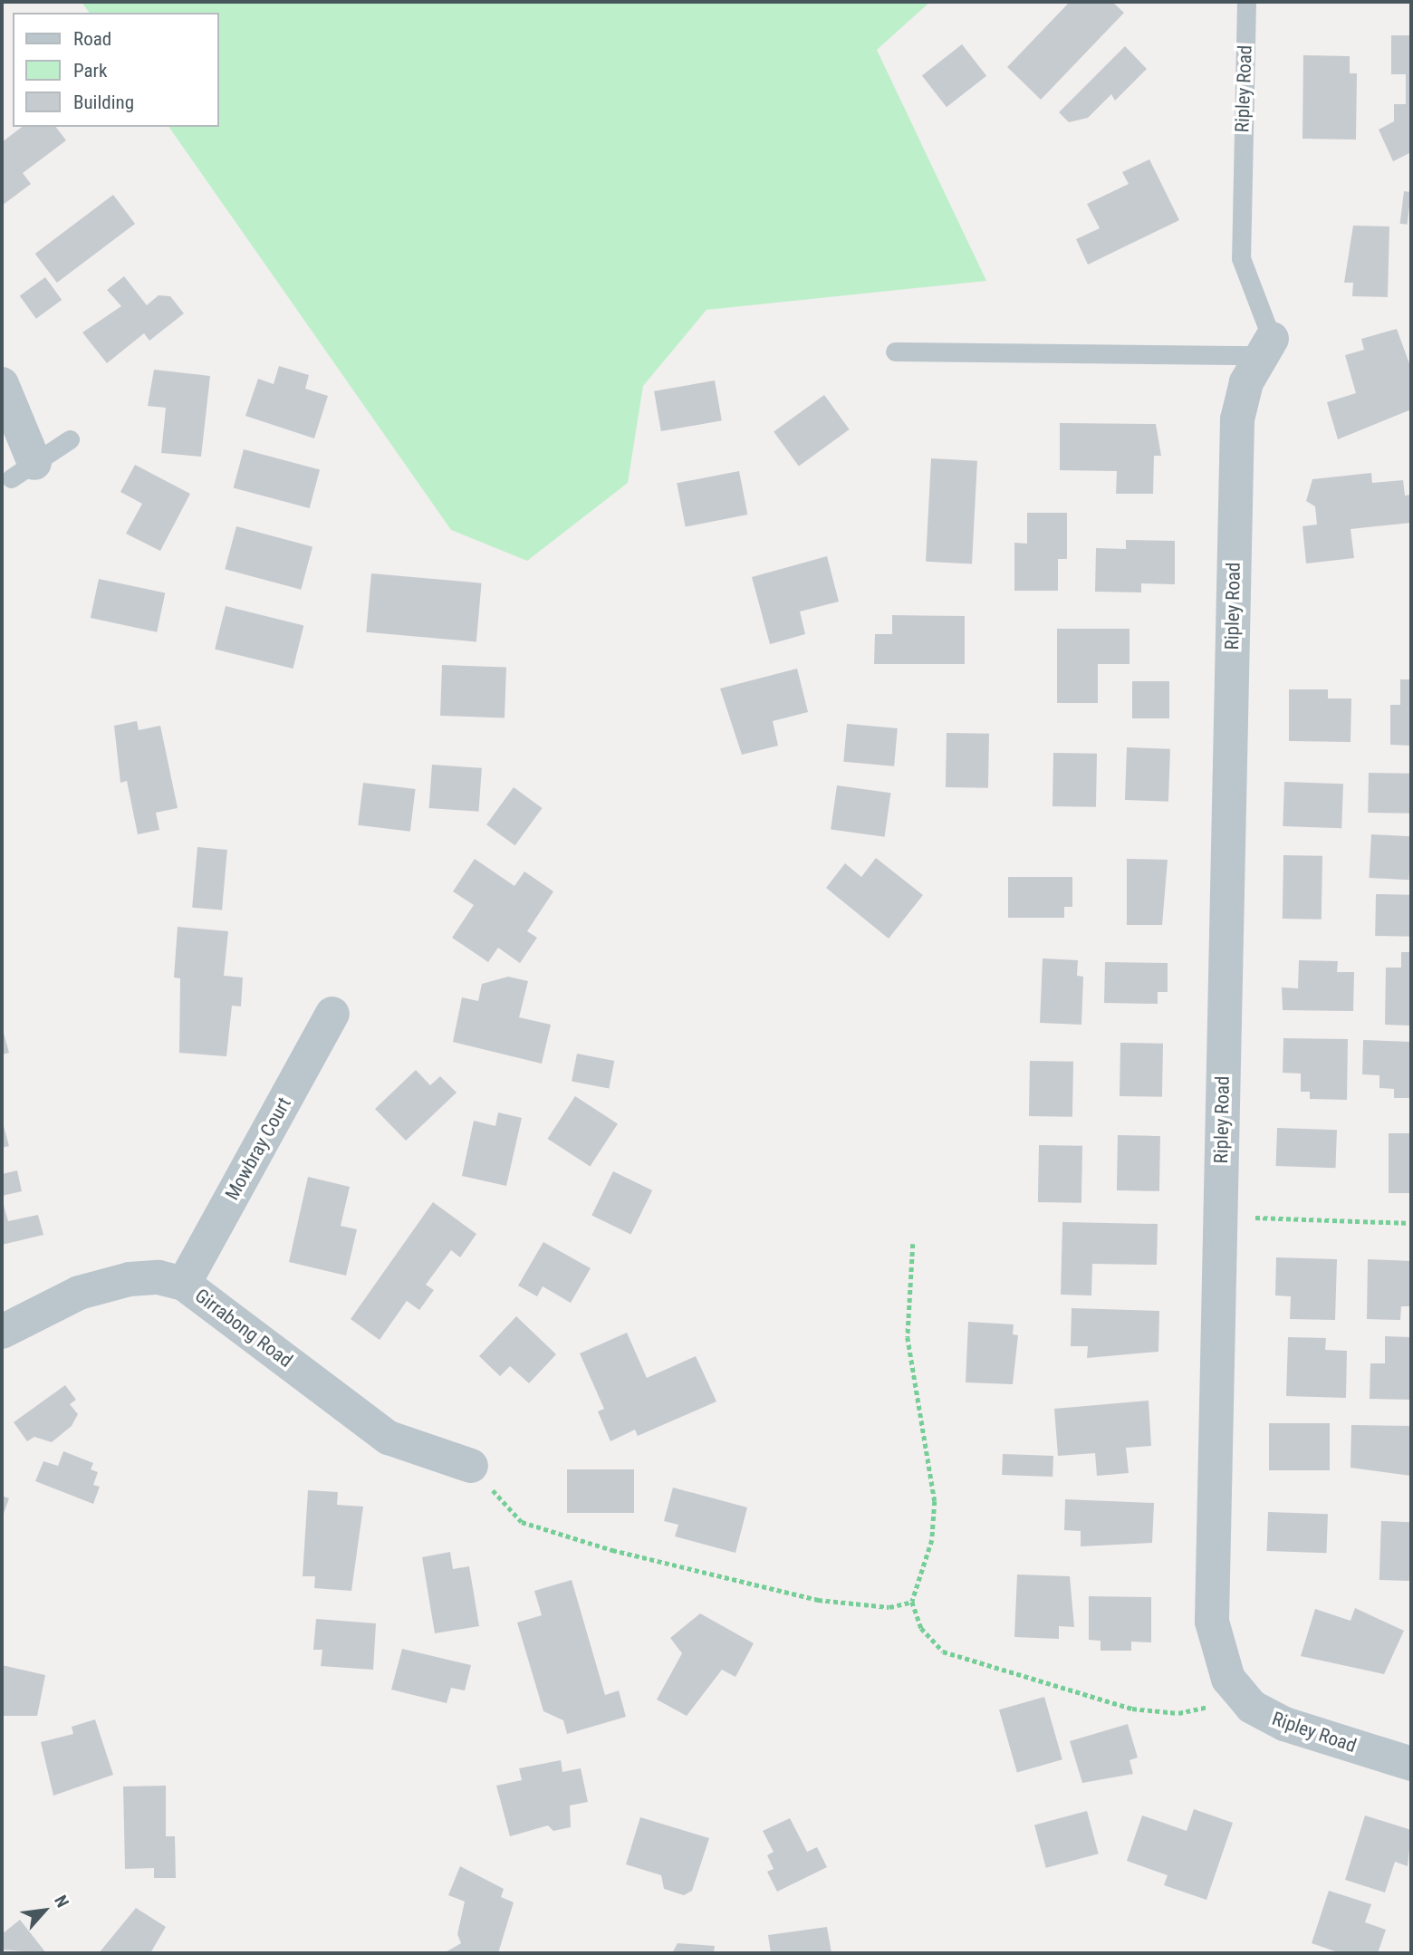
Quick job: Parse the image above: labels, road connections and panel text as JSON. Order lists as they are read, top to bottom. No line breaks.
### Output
{"streets":{"street":["Ripley Road","Mowbray Court","Girrabong Road"]},"crossings":[["Mowbray Court","Girrabong Road"]],"legend":["Road","Park","Building"],"north":"top right"}
